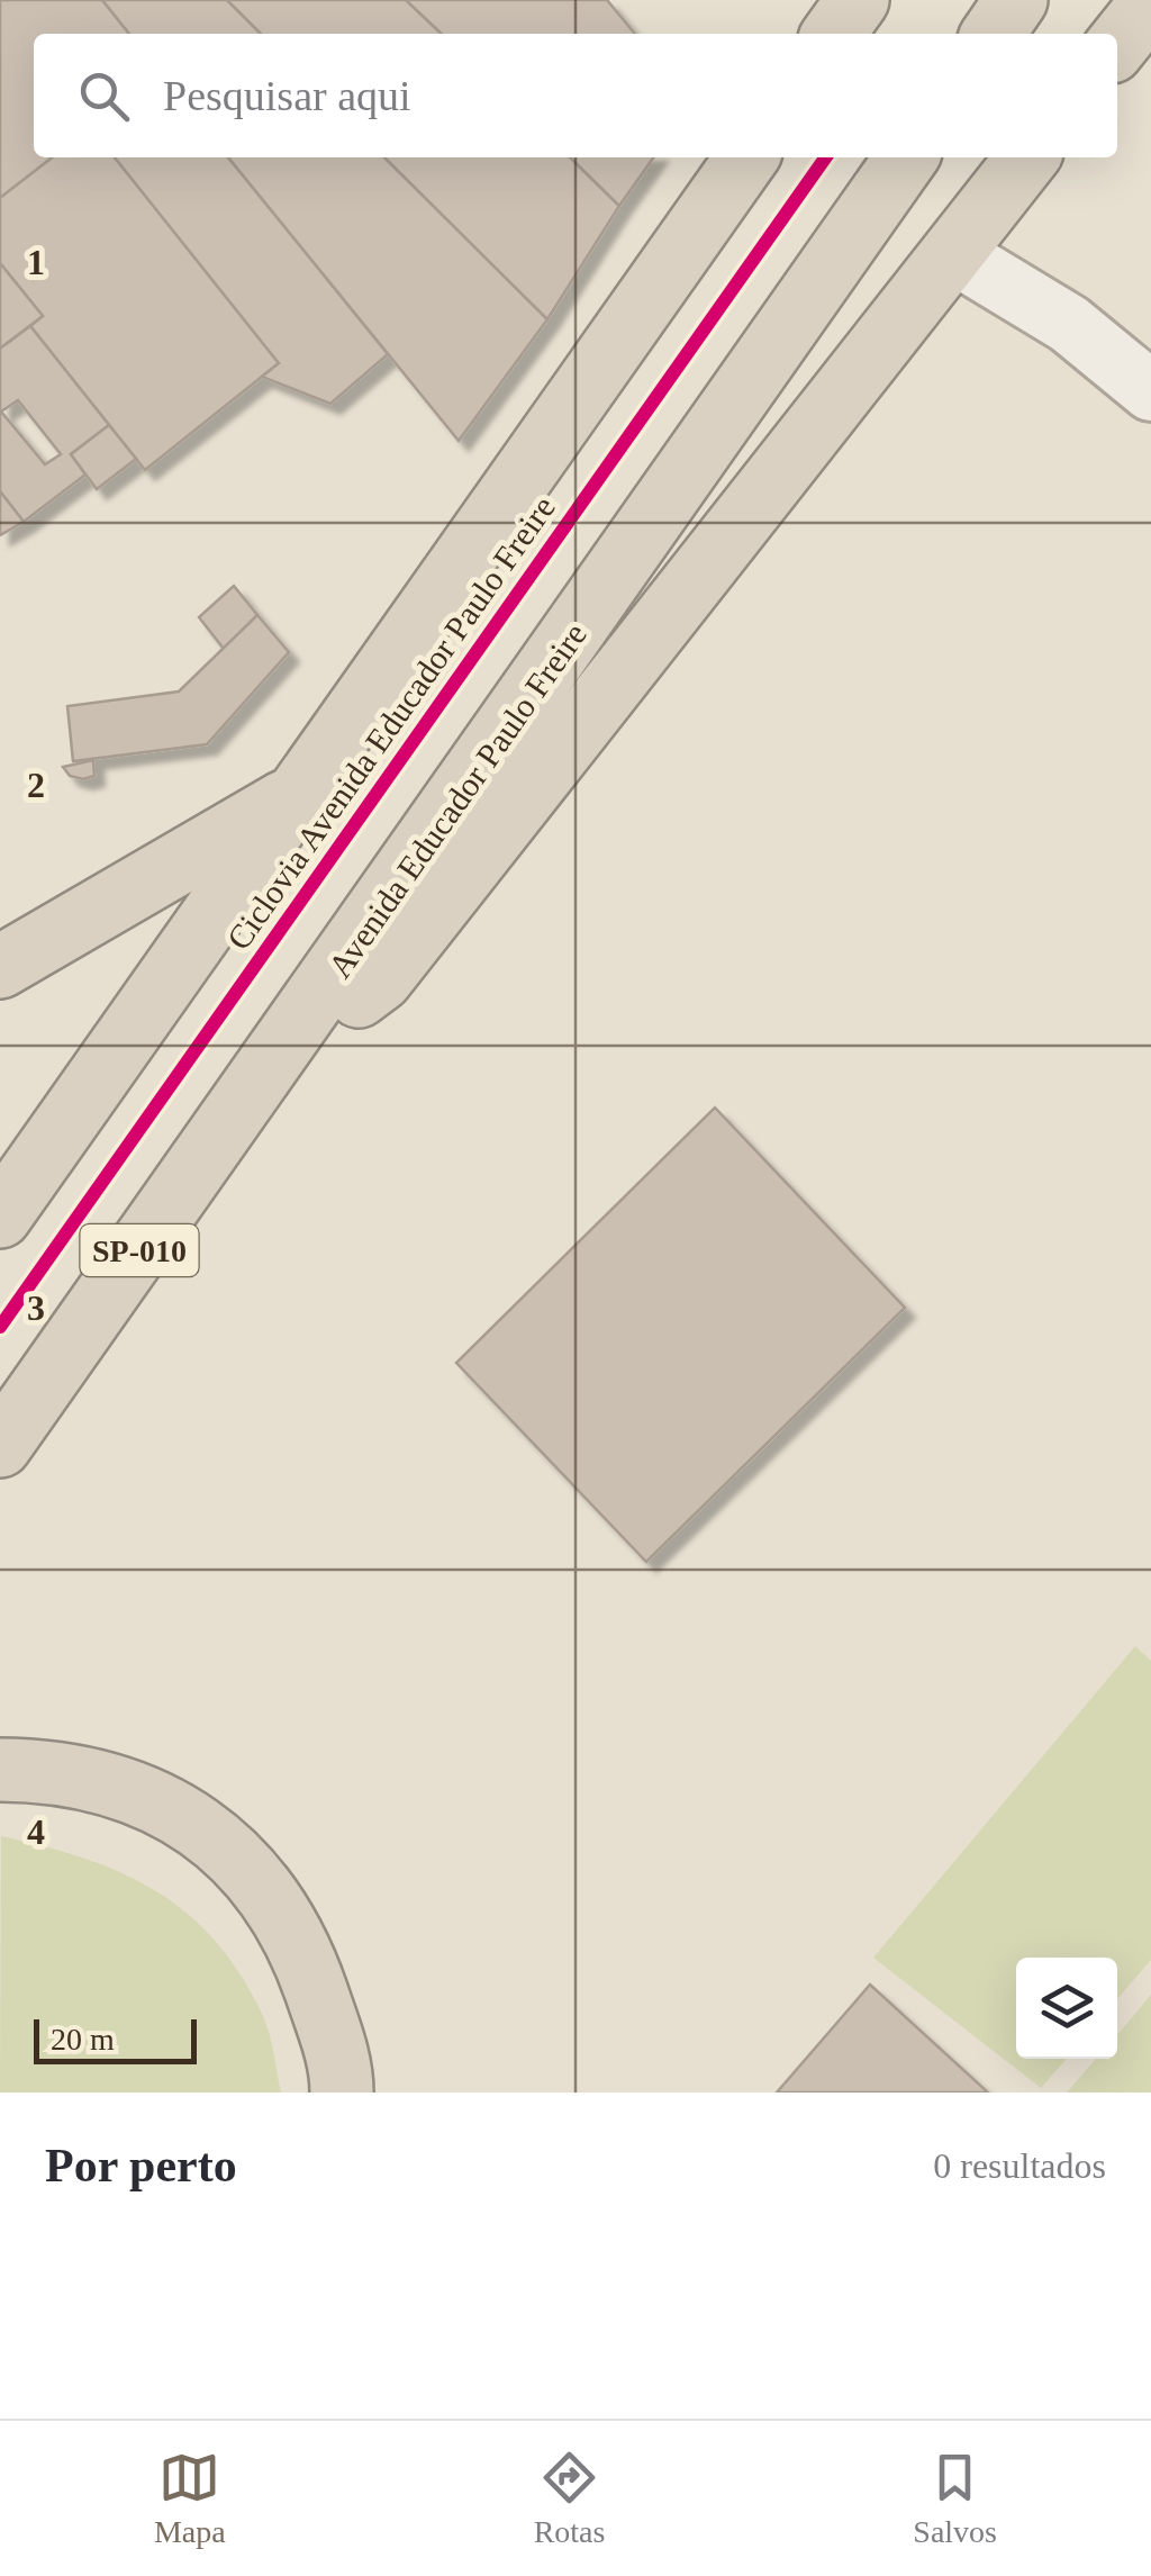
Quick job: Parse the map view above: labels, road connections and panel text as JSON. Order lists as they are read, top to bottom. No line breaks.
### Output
{"streets":{"highway":["Avenida Educador Paulo Freire","SP-010"],"cycle path":["Ciclovia Avenida Educador Paulo Freire"]},"scale_bar":"20 m","page":{"search":"Pesquisar aqui","scale":"20 m","heading":["Por perto","0 resultados"],"nav":["Mapa","Rotas","Salvos"]},"grid":{"rows":["1","2","3","4"]}}
